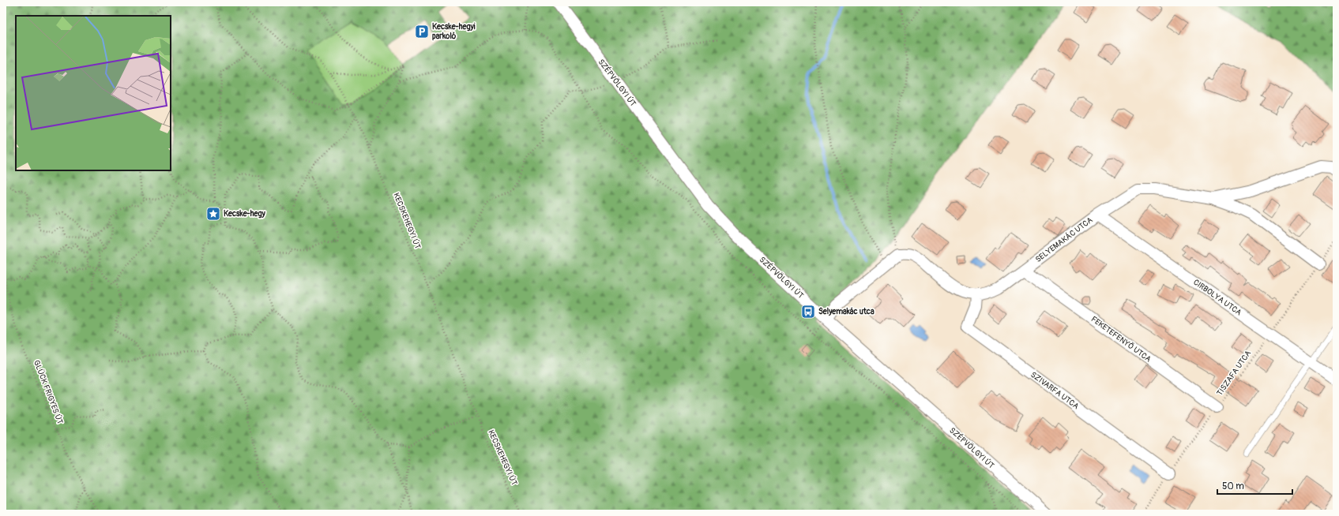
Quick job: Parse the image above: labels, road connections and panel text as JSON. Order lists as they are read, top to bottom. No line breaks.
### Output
{"streets":{"street":["SZÉPVÖLGYI ÚT","SELYEMAKÁC UTCA","CIRBOLYA UTCA","FEKETEFENYŐ UTCA","SZIVARFA UTCA"],"path":["KECSKEHEGYI ÚT","TISZAFA UTCA","GLÜCK FRIGYES ÚT"]},"crossings":[["SELYEMAKÁC UTCA","CIRBOLYA UTCA"],["SELYEMAKÁC UTCA","FEKETEFENYŐ UTCA"],["SELYEMAKÁC UTCA","SZIVARFA UTCA"],["CIRBOLYA UTCA","TISZAFA UTCA"],["FEKETEFENYŐ UTCA","TISZAFA UTCA"],["TISZAFA UTCA","SZIVARFA UTCA"]],"places":{"parking":["Kecske-hegyi parkoló"],"place":["Kecske-hegy"],"bus stop":["Selyemakác utca"]},"scale_bar":"50 m"}
